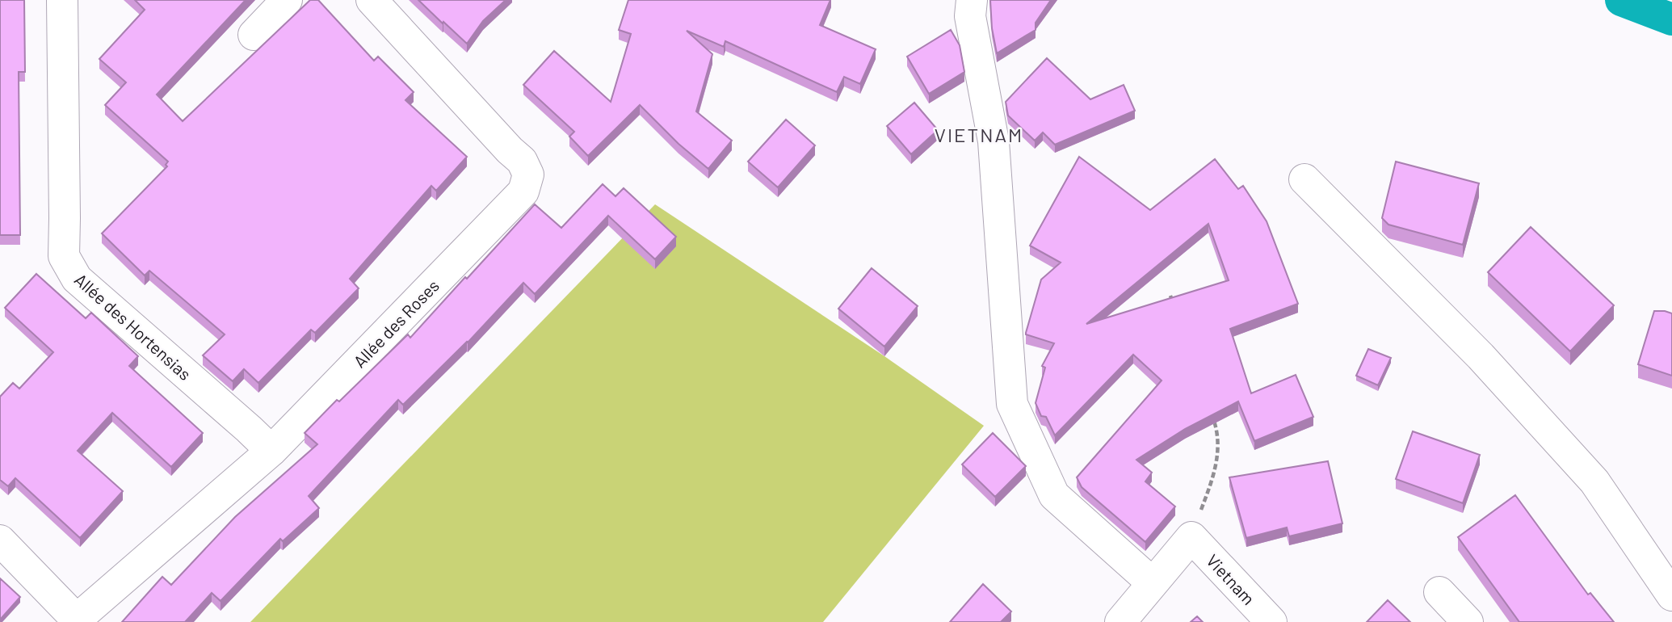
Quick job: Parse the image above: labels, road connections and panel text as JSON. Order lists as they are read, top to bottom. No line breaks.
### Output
{"streets":{"street":["Allée des Roses","Allée des Hortensias","Vietnam"]},"crossings":[["Allée des Roses","Allée des Hortensias"]],"districts":["VIETNAM"]}
